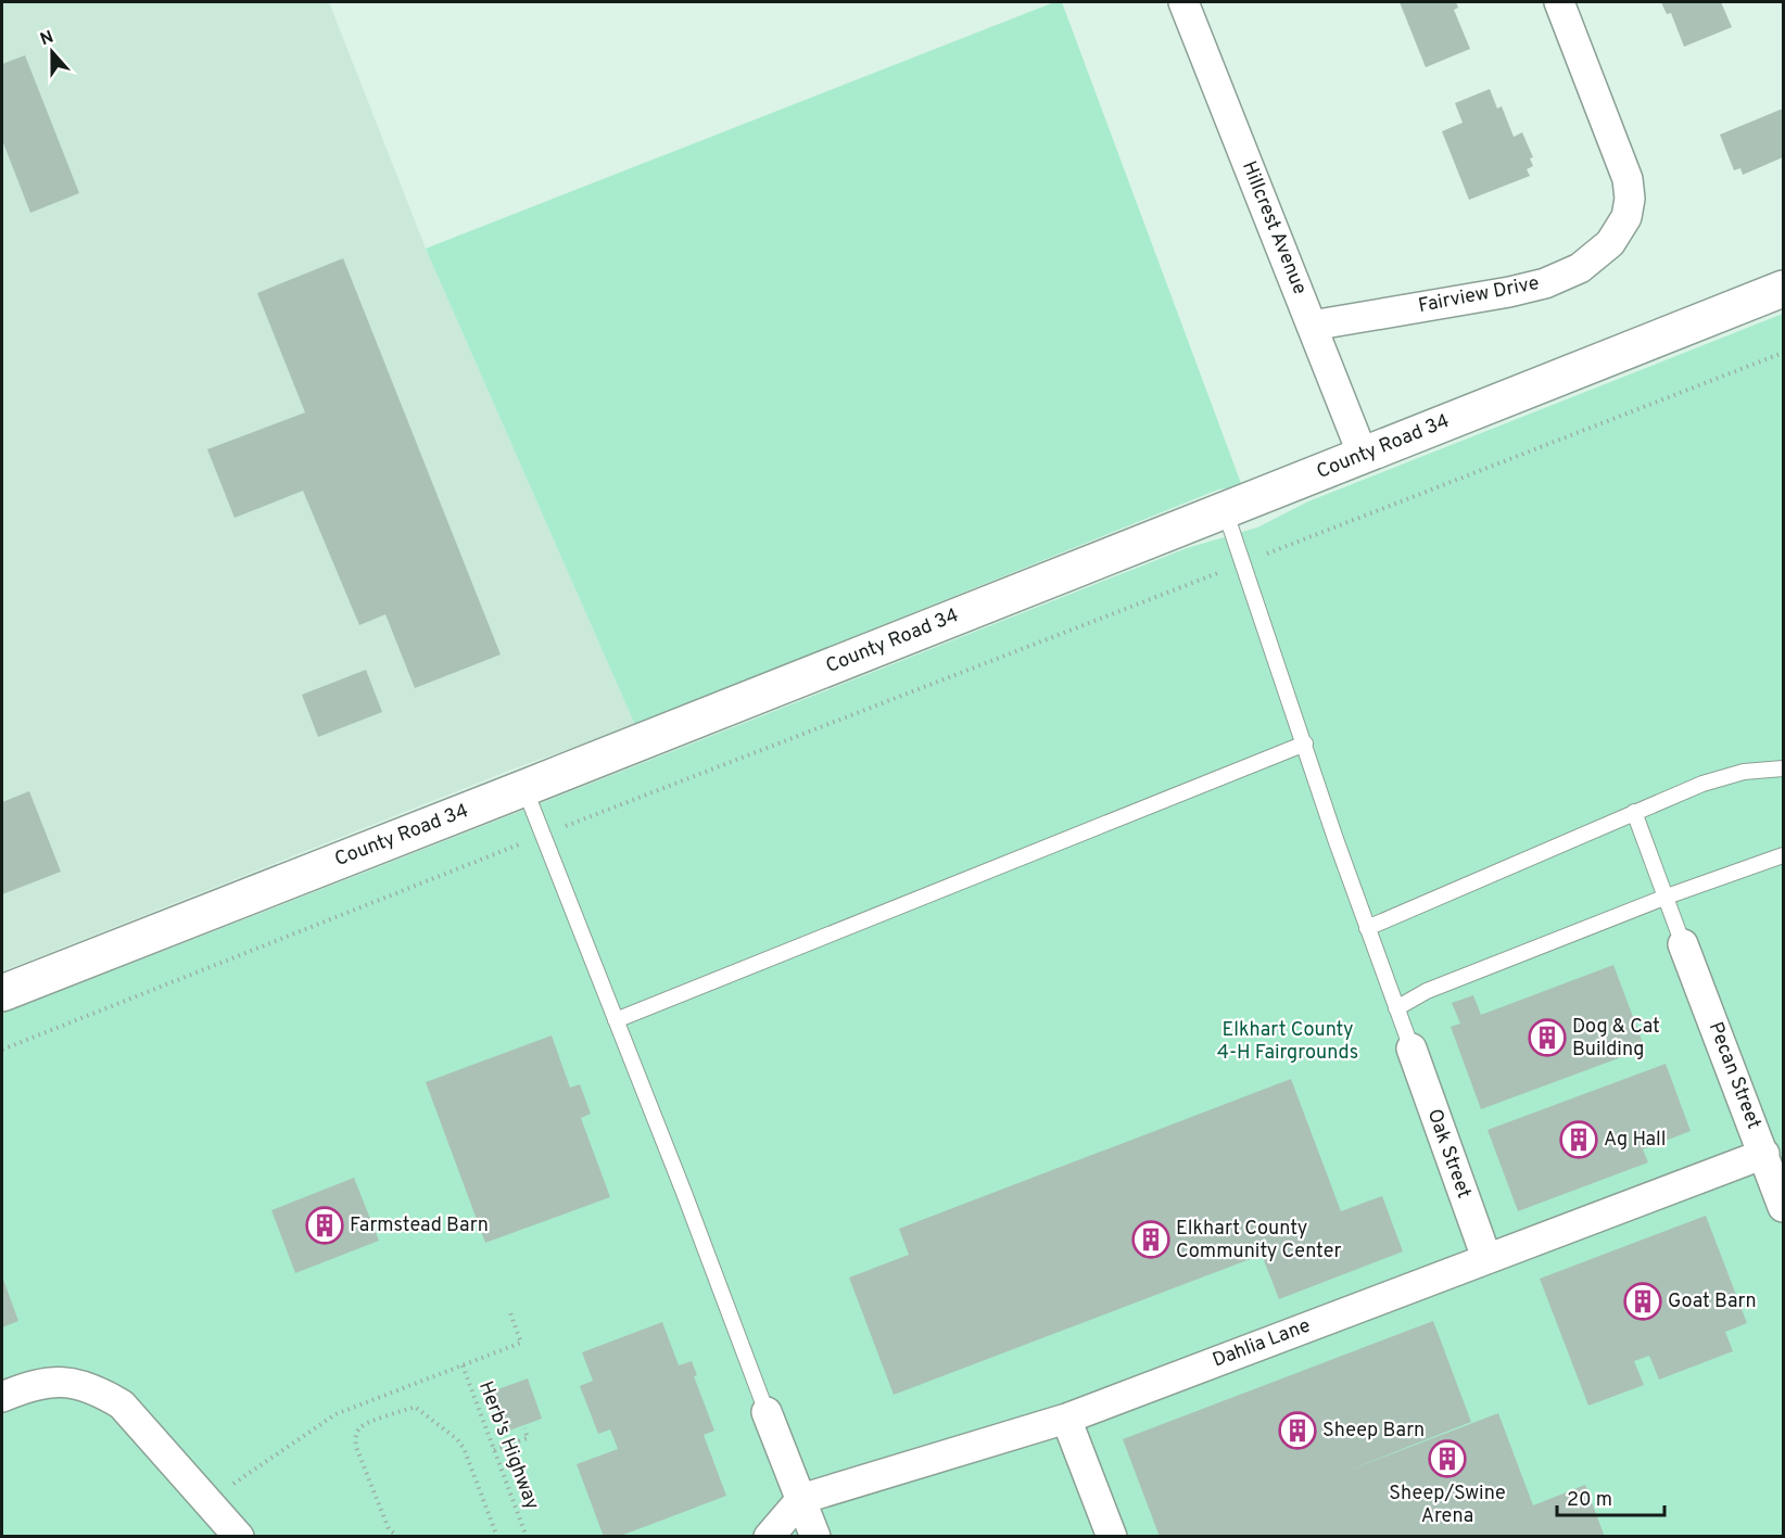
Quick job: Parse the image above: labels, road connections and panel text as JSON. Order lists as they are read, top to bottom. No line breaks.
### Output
{"streets":{"street":["Hillcrest Avenue","Fairview Drive","County Road 34","Pecan Street","Oak Street","Dahlia Lane"],"path":["Herb's Highway"]},"crossings":[["Hillcrest Avenue","Fairview Drive"],["Hillcrest Avenue","County Road 34"],["Pecan Street","Dahlia Lane"],["Oak Street","Dahlia Lane"]],"parks":["Elkhart County 4-H Fairgrounds"],"places":{"building":["Dog & Cat Building","Ag Hall","Farmstead Barn","Elkhart County Community Center","Goat Barn","Sheep Barn","Sheep/Swine Arena"]},"scale_bar":"20 m","north":"top"}
